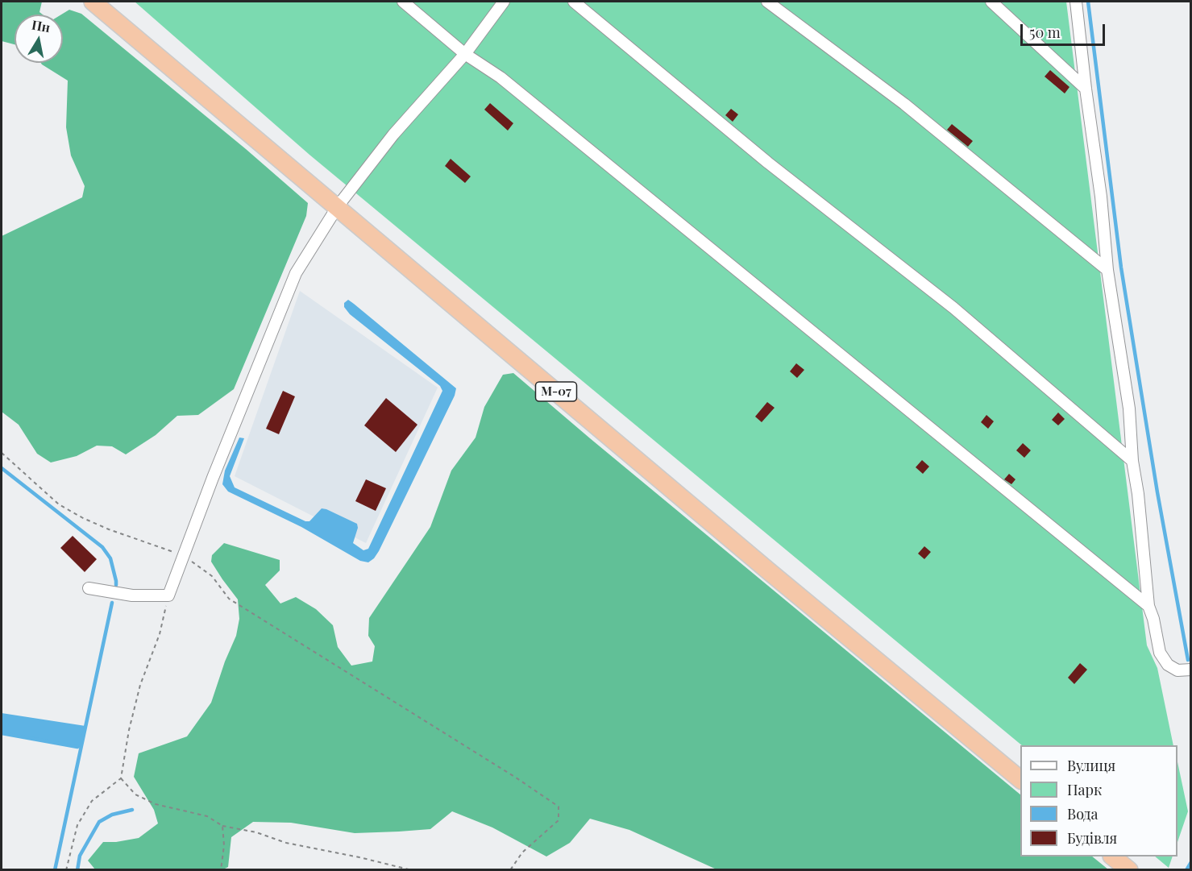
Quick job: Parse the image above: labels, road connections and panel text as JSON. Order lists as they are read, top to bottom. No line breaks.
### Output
{"streets":{"highway":["М-07"]},"legend":["Вулиця","Парк","Вода","Будівля"],"scale_bar":"50 m","north":"top"}
